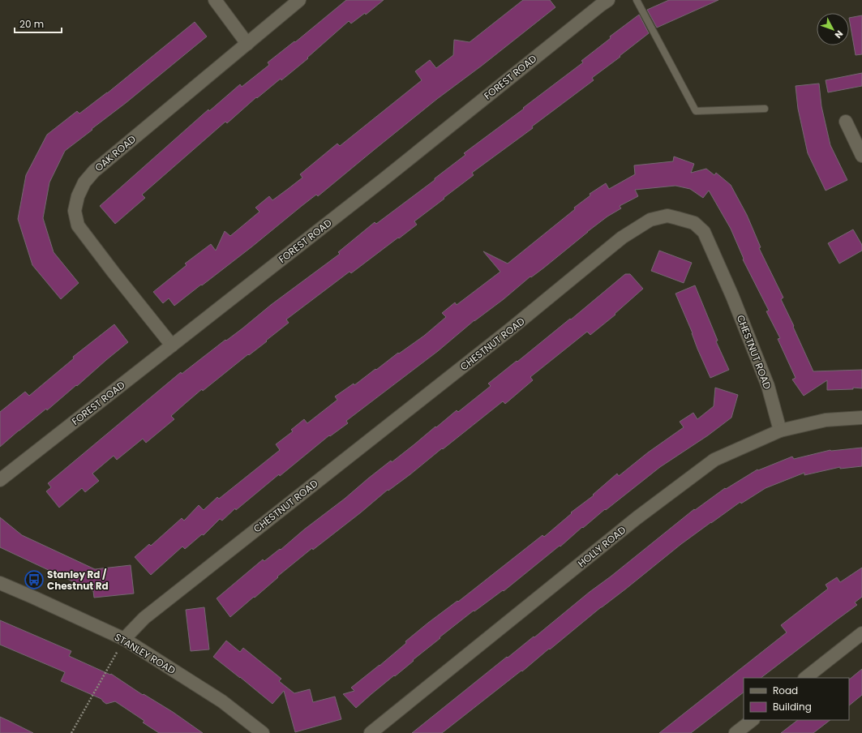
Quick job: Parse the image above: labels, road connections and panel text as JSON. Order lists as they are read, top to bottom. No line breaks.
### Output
{"streets":{"street":["FOREST ROAD","OAK ROAD","CHESTNUT ROAD","HOLLY ROAD","STANLEY ROAD"]},"crossings":[["FOREST ROAD","OAK ROAD"],["CHESTNUT ROAD","HOLLY ROAD"],["CHESTNUT ROAD","STANLEY ROAD"]],"places":{"bus stop":["Stanley Rd / Chestnut Rd"]},"legend":["Road","Building"],"scale_bar":"20 m","north":"bottom right"}
